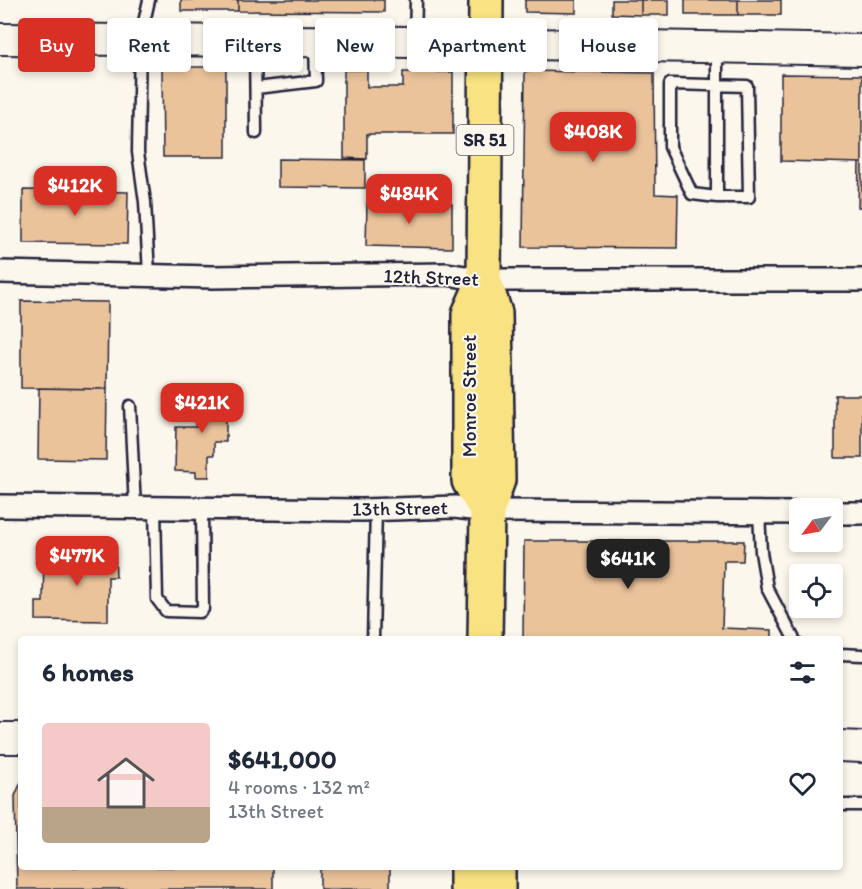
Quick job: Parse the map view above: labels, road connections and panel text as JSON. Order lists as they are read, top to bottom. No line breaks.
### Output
{"streets":{"main road":["SR 51","Monroe Street"],"street":["12th Street","13th Street"]},"crossings":[["12th Street","Monroe Street"],["Monroe Street","13th Street"]],"north":"bottom left","page":{"chip":["Buy","Rent","Filters","New","Apartment","House"],"price":["$408K","$412K","$484K","$421K","$477K","$641K"],"heading":"6 homes","list":[{"name":"$641,000","note":"4 rooms · 132 m² · 13th Street"}]}}
